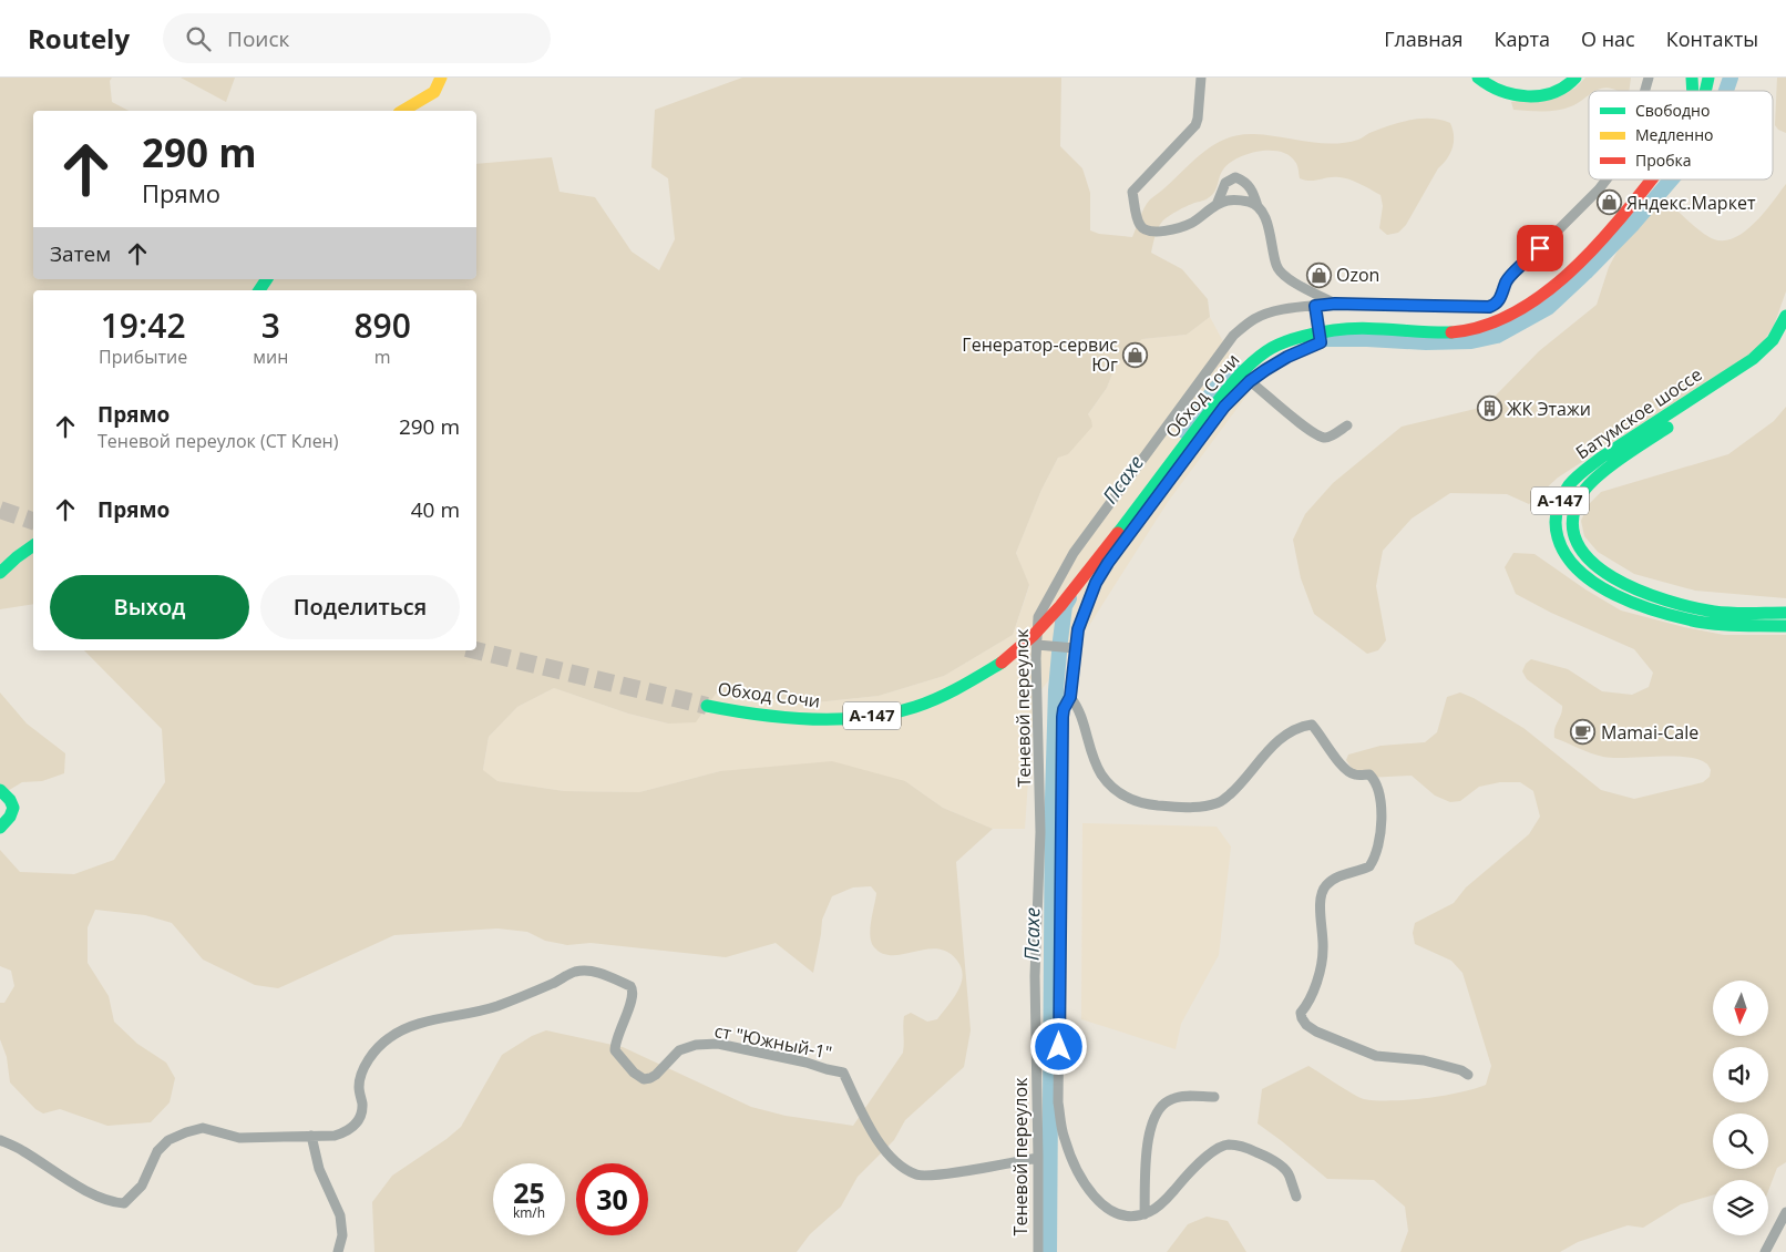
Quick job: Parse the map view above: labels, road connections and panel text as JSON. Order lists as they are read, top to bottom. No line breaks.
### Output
{"streets":{"main road":["Обход Сочи","Батумское шоссе","А-147"],"street":["Теневой переулок","ст \"Южный-1\""]},"crossings":[["Теневой переулок","ст \"Южный-1\""]],"water":["Псахе"],"places":{"shop":["Яндекс.Маркет","Ozon","Генератор-сервис Юг"],"building":["ЖК Этажи"],"cafe":["Mamai-Cale"]},"legend":["Свободно","Медленно","Пробка"],"north":"bottom","page":{"header":"Routely","search":"Поиск","nav":["Главная","Карта","О нас","Контакты"],"turn":["290 m","Прямо"],"then":"Затем","eta":["19:42","Прибытие","3","мин","890","m"],"list":[{"name":"Прямо","note":"Теневой переулок (СТ Клен)","value":"290 m"},{"name":"Прямо","value":"40 m"}],"buttons":["Выход","Поделиться"],"speed":"25 km/h","limit":"30"}}
